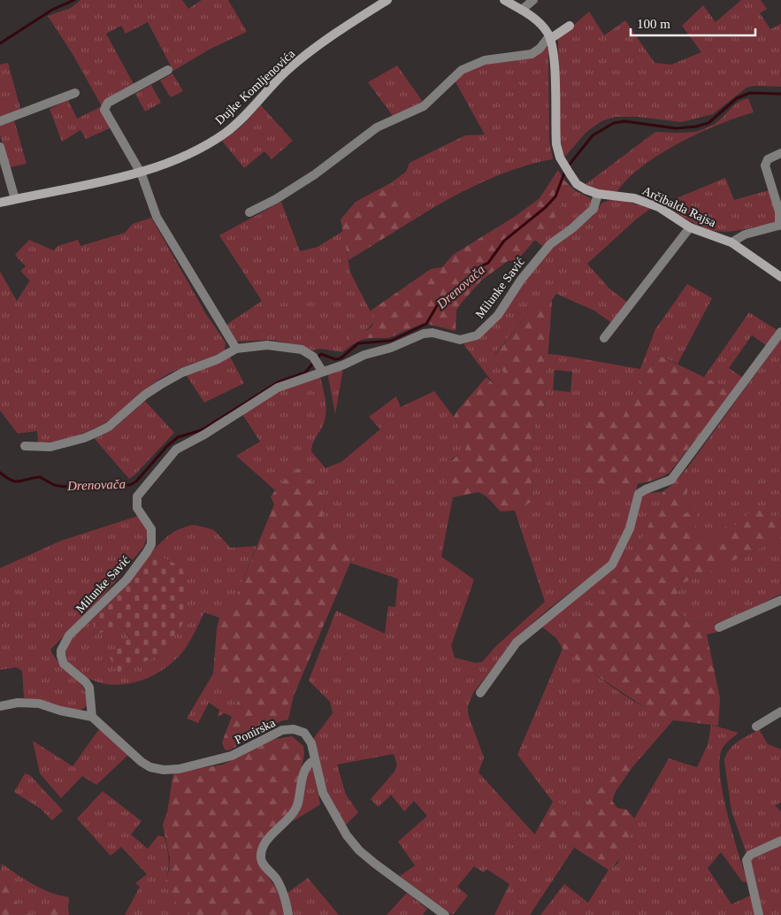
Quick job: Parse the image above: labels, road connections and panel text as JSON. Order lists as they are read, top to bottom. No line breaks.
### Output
{"streets":{"street":["Dujke Komljenovića","Arčibalda Rajsa","Milunke Savić","Ponirska"]},"crossings":[["Arčibalda Rajsa","Milunke Savić"],["Milunke Savić","Ponirska"]],"water":["Drenovača"],"scale_bar":"100 m"}
